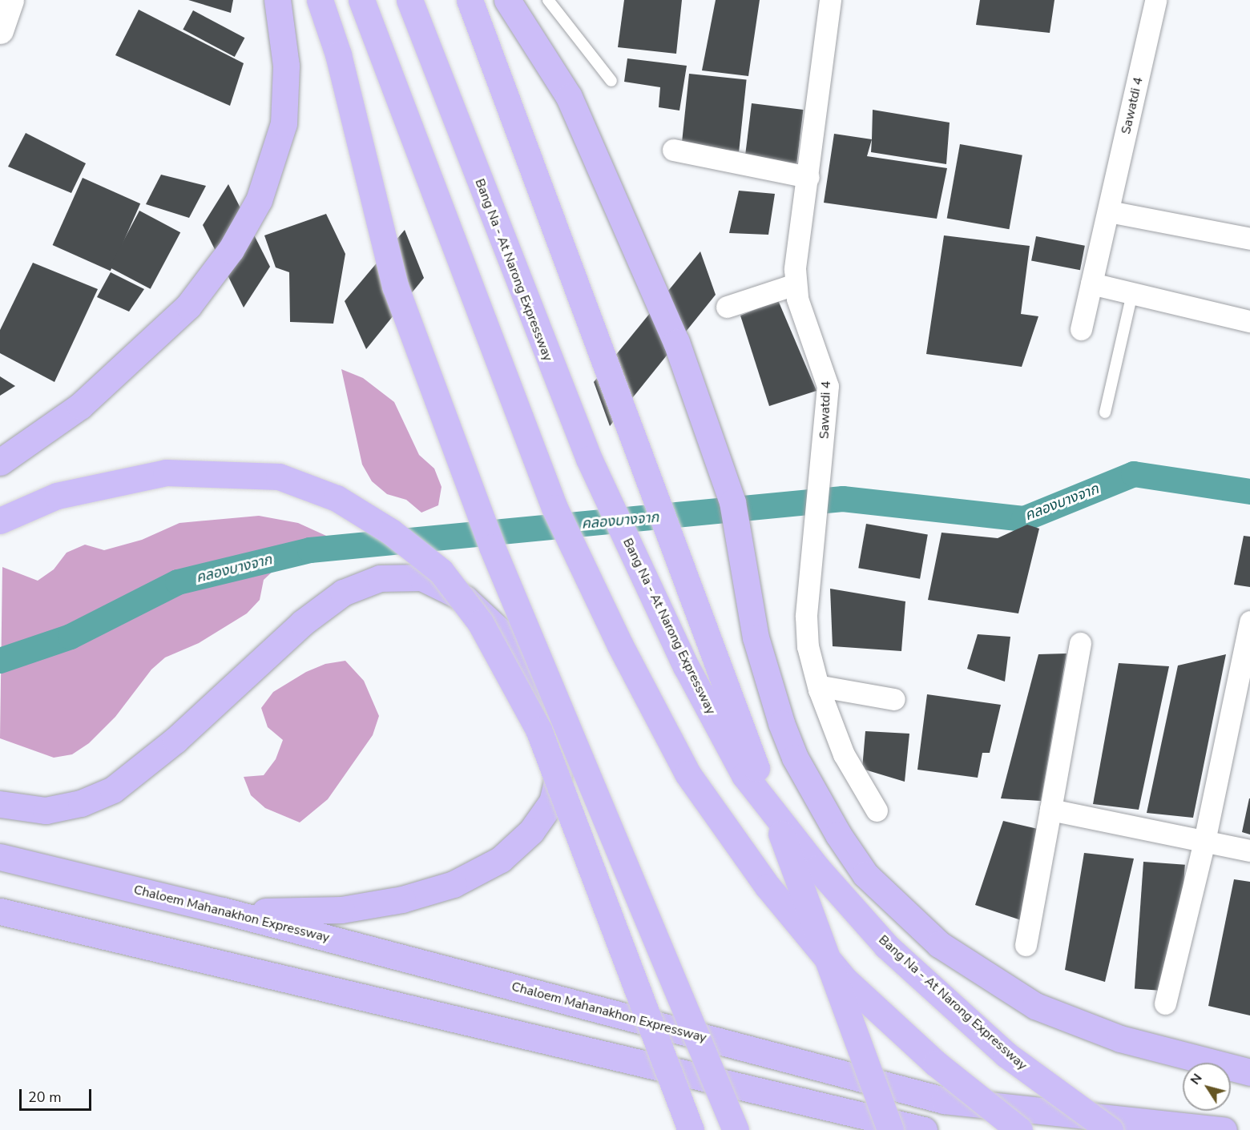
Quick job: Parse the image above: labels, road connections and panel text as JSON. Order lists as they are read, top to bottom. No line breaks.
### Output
{"streets":{"highway":["Bang Na - At Narong Expressway","Chaloem Mahanakhon Expressway"],"street":["Sawatdi 4"]},"water":["คลองบางจาก"],"scale_bar":"20 m","north":"top left"}
